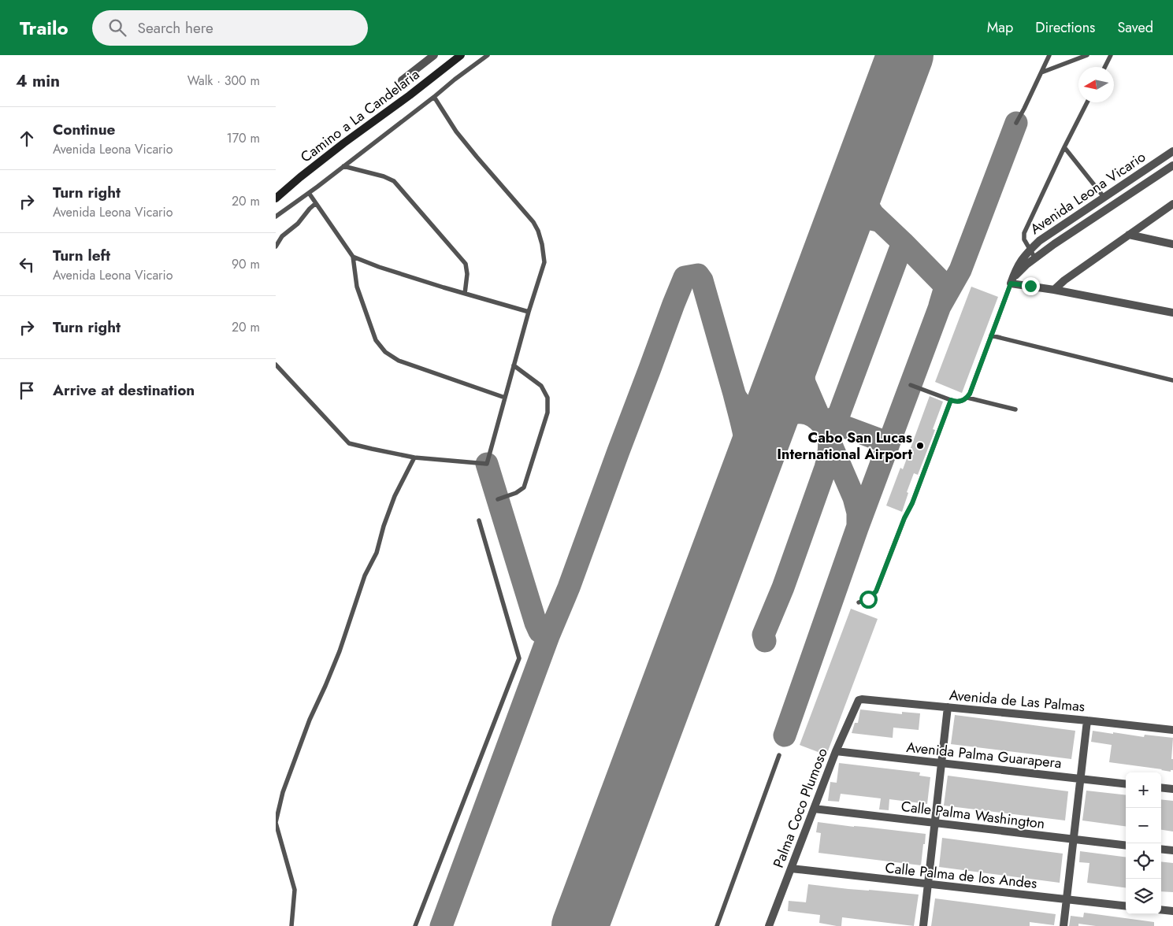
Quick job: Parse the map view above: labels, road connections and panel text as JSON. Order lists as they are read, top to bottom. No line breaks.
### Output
{"streets":{"street":["Camino a La Candelaria","Avenida Leona Vicario","Avenida de Las Palmas","Avenida Palma Guarapera","Palma Coco Plumoso","Calle Palma Washington","Calle Palma de los Andes"]},"crossings":[["Avenida de Las Palmas","Palma Coco Plumoso"],["Avenida Palma Guarapera","Palma Coco Plumoso"],["Palma Coco Plumoso","Calle Palma Washington"],["Palma Coco Plumoso","Calle Palma de los Andes"]],"places":["Cabo San Lucas International Airport"],"north":"left","page":{"header":"Trailo","search":"Search here","nav":["Map","Directions","Saved"],"heading":["4 min","Walk · 300 m"],"list":[["Continue","Avenida Leona Vicario","170 m"],["Turn right","Avenida Leona Vicario","20 m"],["Turn left","Avenida Leona Vicario","90 m"],["Turn right","20 m"],"Arrive at destination"],"map_buttons":["+","−"]}}
